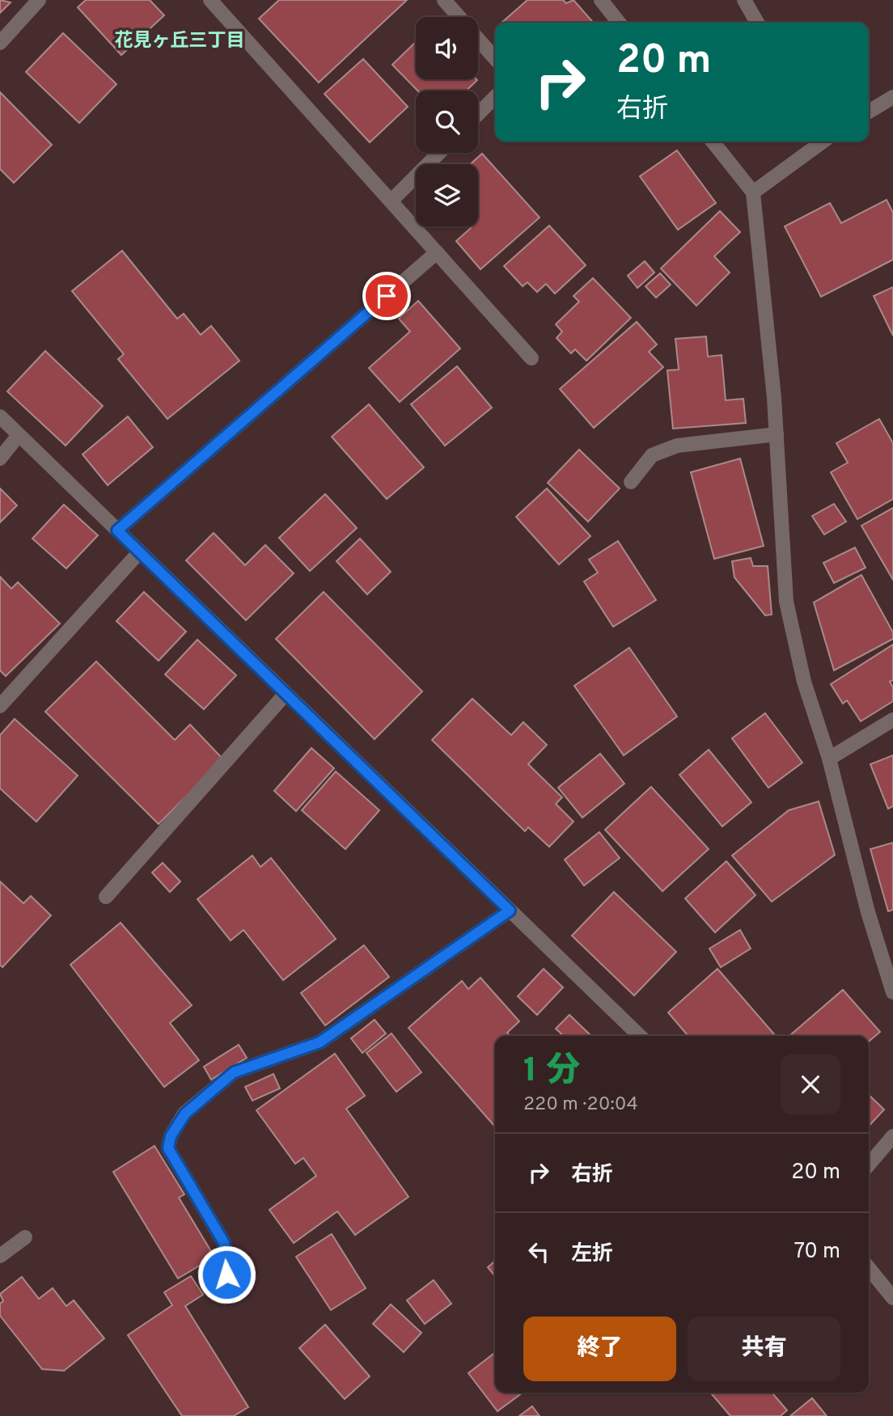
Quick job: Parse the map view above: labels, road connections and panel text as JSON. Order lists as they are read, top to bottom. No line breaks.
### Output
{"districts":["花見ヶ丘三丁目"],"page":{"turn":["20 m","右折"],"heading":["1 分","220 m · 20:04"],"list":[{"name":"右折","value":"20 m"},{"name":"左折","value":"70 m"}],"buttons":["終了","共有"]}}
